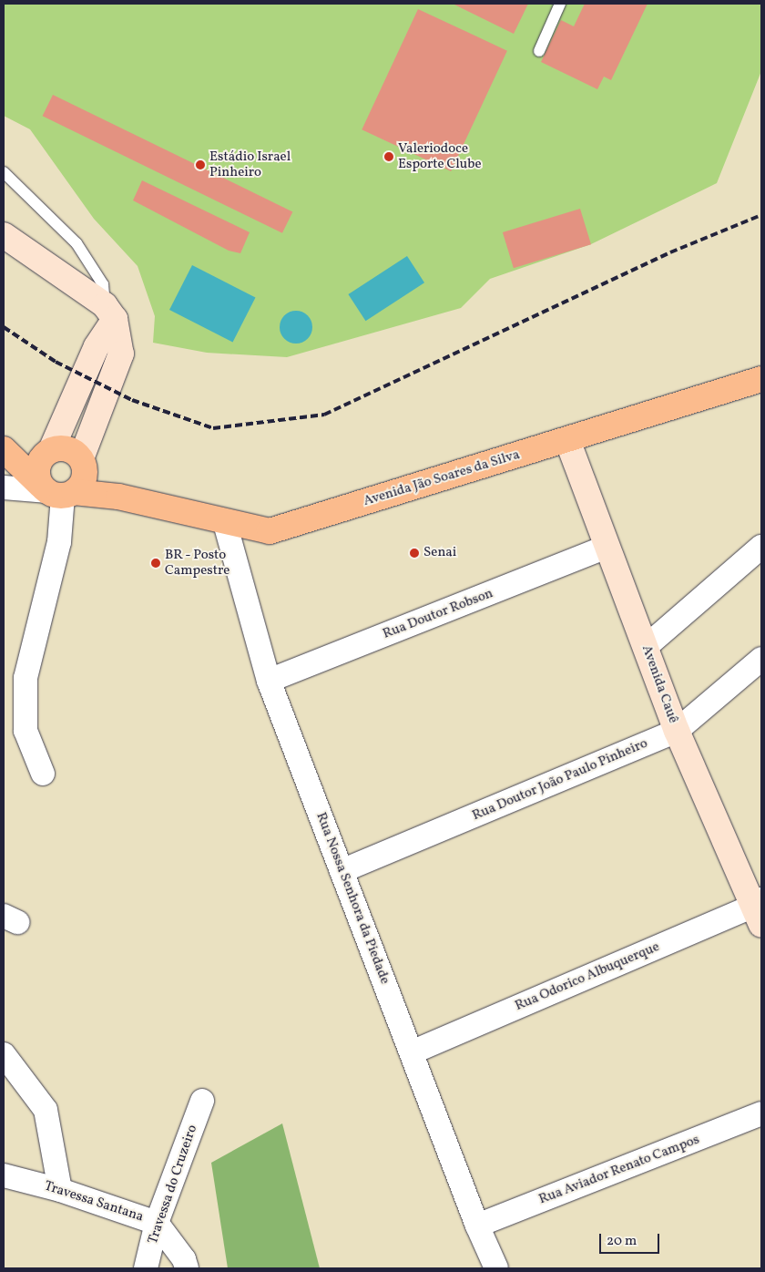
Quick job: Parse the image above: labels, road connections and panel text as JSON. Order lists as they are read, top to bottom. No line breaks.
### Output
{"streets":{"main road":["Avenida Jão Soares da Silva","Avenida Cauê"],"street":["Rua Doutor Robson","Rua Doutor João Paulo Pinheiro","Rua Nossa Senhora da Piedade","Rua Odorico Albuquerque","Rua Aviador Renato Campos","Travessa do Cruzeiro","Travessa Santana"]},"crossings":[["Avenida Jão Soares da Silva","Avenida Cauê"],["Avenida Jão Soares da Silva","Rua Nossa Senhora da Piedade"],["Rua Doutor Robson","Avenida Cauê"],["Rua Doutor Robson","Rua Nossa Senhora da Piedade"],["Avenida Cauê","Rua Doutor João Paulo Pinheiro"],["Avenida Cauê","Rua Odorico Albuquerque"],["Rua Doutor João Paulo Pinheiro","Rua Nossa Senhora da Piedade"],["Rua Nossa Senhora da Piedade","Rua Odorico Albuquerque"],["Rua Nossa Senhora da Piedade","Rua Aviador Renato Campos"],["Travessa do Cruzeiro","Travessa Santana"]],"places":["Valeriodoce Esporte Clube","Estádio Israel Pinheiro","Senai","BR - Posto Campestre"],"scale_bar":"20 m"}
